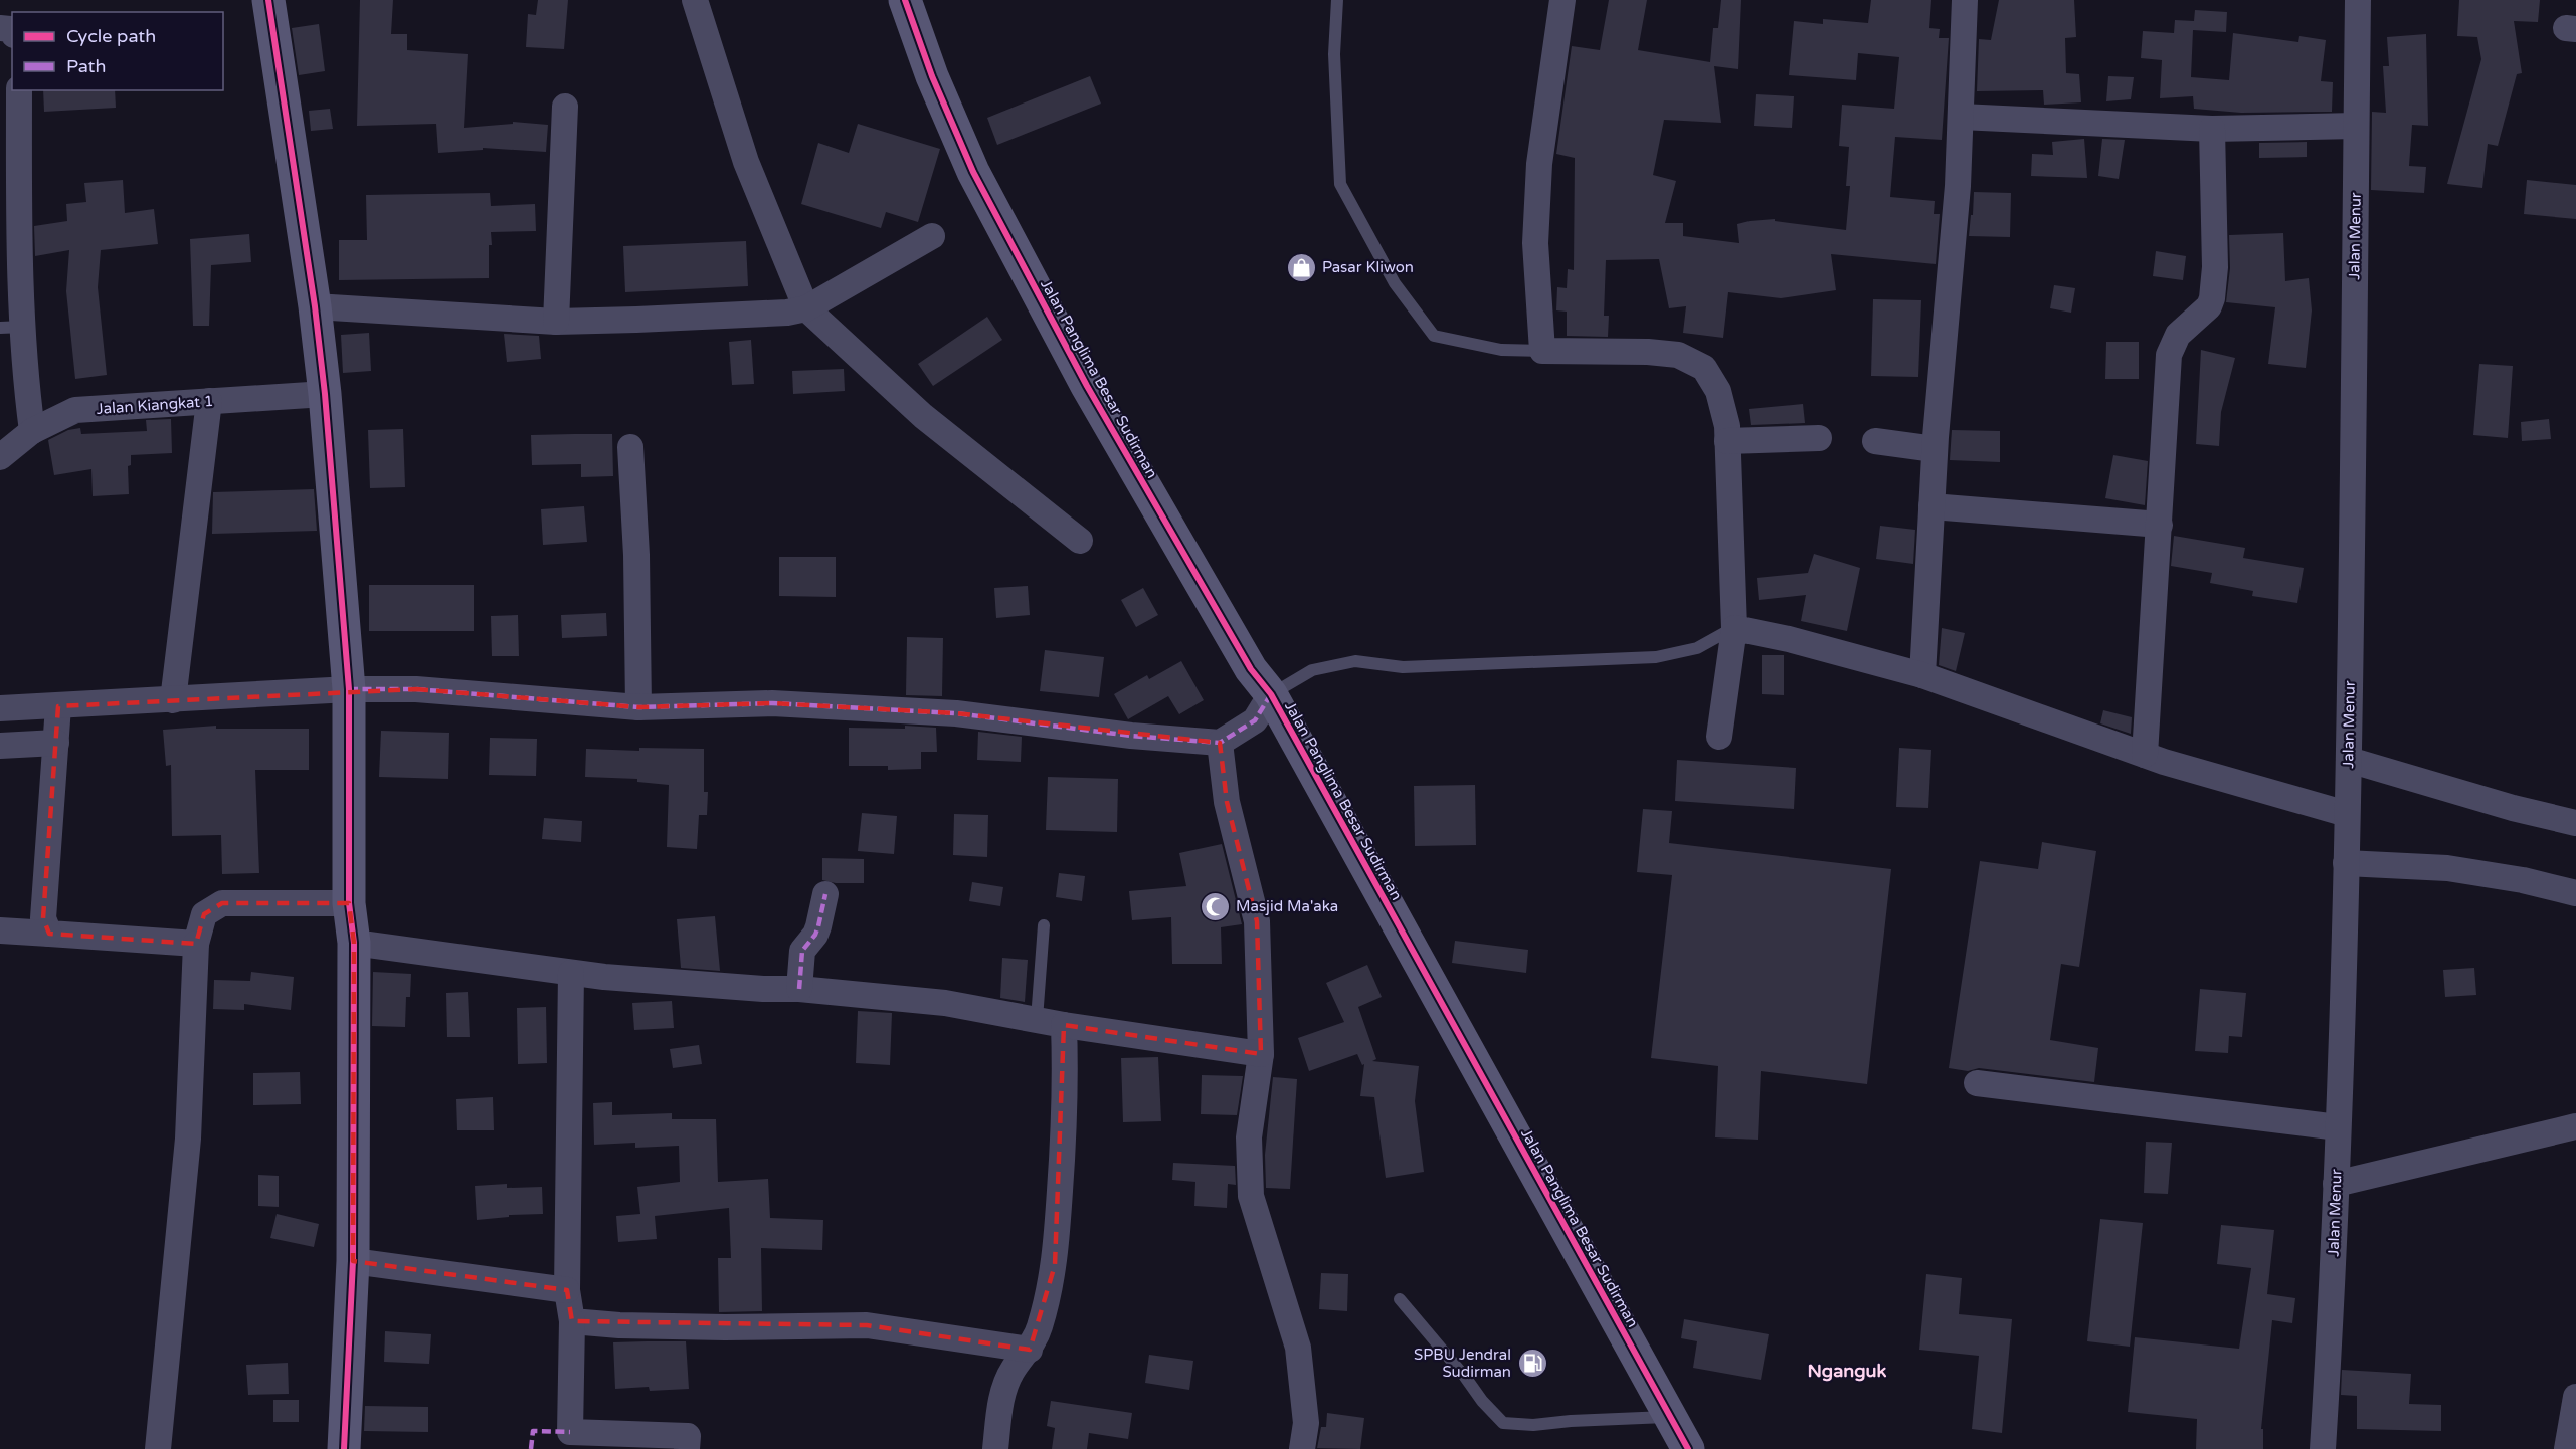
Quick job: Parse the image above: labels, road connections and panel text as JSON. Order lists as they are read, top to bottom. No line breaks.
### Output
{"streets":{"main road":["Jalan Panglima Besar Sudirman"],"street":["Jalan Menur","Jalan Kiangkat 1"]},"districts":["Nganguk"],"places":{"shop":["Pasar Kliwon"],"mosque":["Masjid Ma'aka"],"fuel station":["SPBU Jendral Sudirman"]},"legend":["Cycle path","Path"]}
